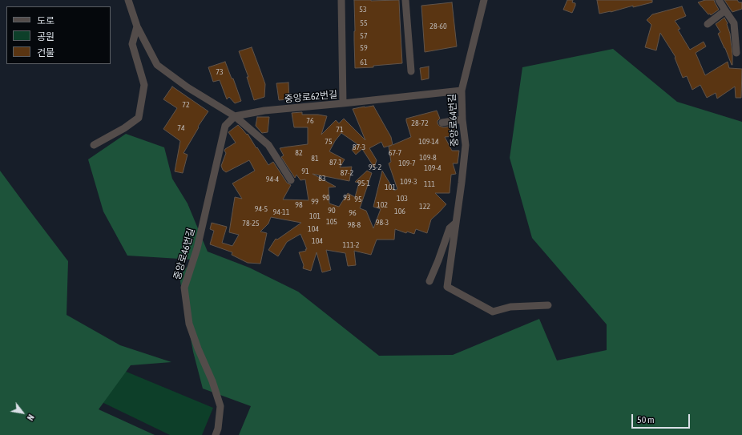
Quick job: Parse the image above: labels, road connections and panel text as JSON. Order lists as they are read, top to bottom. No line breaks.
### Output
{"streets":{"street":["중앙로62번길","중앙로64번길","중앙로46번길"]},"crossings":[["중앙로62번길","중앙로46번길"]],"house_numbers":["53","55","28-60","57","59","61","73","72","76","28-72","74","71","75","109-14","87-3","82","67-7","109-8","81","87-1","109-7","95-2","109-4","91","87-2","83","94-4","109-3","95-1","111","101","90","93","103","95","99","98","102","122","94-5","90","106","94-11","96","101","105","98-3","78-25","98-8","104","104","111-2"],"legend":["도로","공원","건물"],"scale_bar":"50 m","north":"bottom right"}
